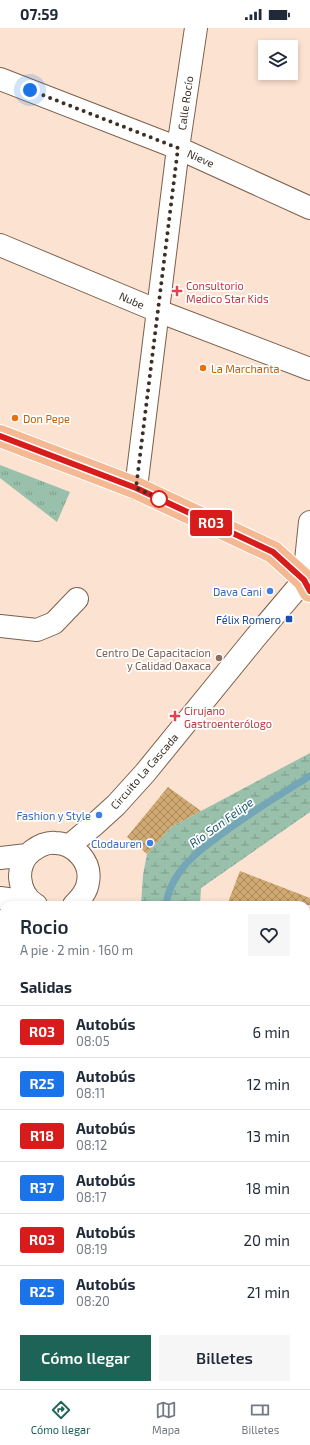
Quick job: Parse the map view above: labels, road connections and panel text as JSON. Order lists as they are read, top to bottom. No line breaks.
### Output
{"streets":{"street":["Calle Rocío","Nieve","Nube","Circuito La Cascada"]},"crossings":[["Calle Rocío","Nieve"],["Calle Rocío","Nube"]],"water":["Río San Felipe"],"places":{"health":["Consultorio Medico Star Kids","Cirujano Gastroenterólogo"],"other":["La Marchanta","Don Pepe","Dava Cani","Centro De Capacitacion y Calidad Oaxaca","Fashion y Style","Clodauren"],"transit":["Félix Romero"]},"lines":["bus line R03"],"page":{"status":"07:59","on_map":"R03","heading":[["Rocio","A pie · 2 min · 160 m"],"Salidas"],"list":[{"mark":"R03","name":"Autobús","note":"08:05","value":"6 min"},{"mark":"R25","name":"Autobús","note":"08:11","value":"12 min"},{"mark":"R18","name":"Autobús","note":"08:12","value":"13 min"},{"mark":"R37","name":"Autobús","note":"08:17","value":"18 min"},{"mark":"R03","name":"Autobús","note":"08:19","value":"20 min"},{"mark":"R25","name":"Autobús","note":"08:20","value":"21 min"}],"buttons":["Cómo llegar","Billetes"],"tabs":["Cómo llegar","Mapa","Billetes"]}}
